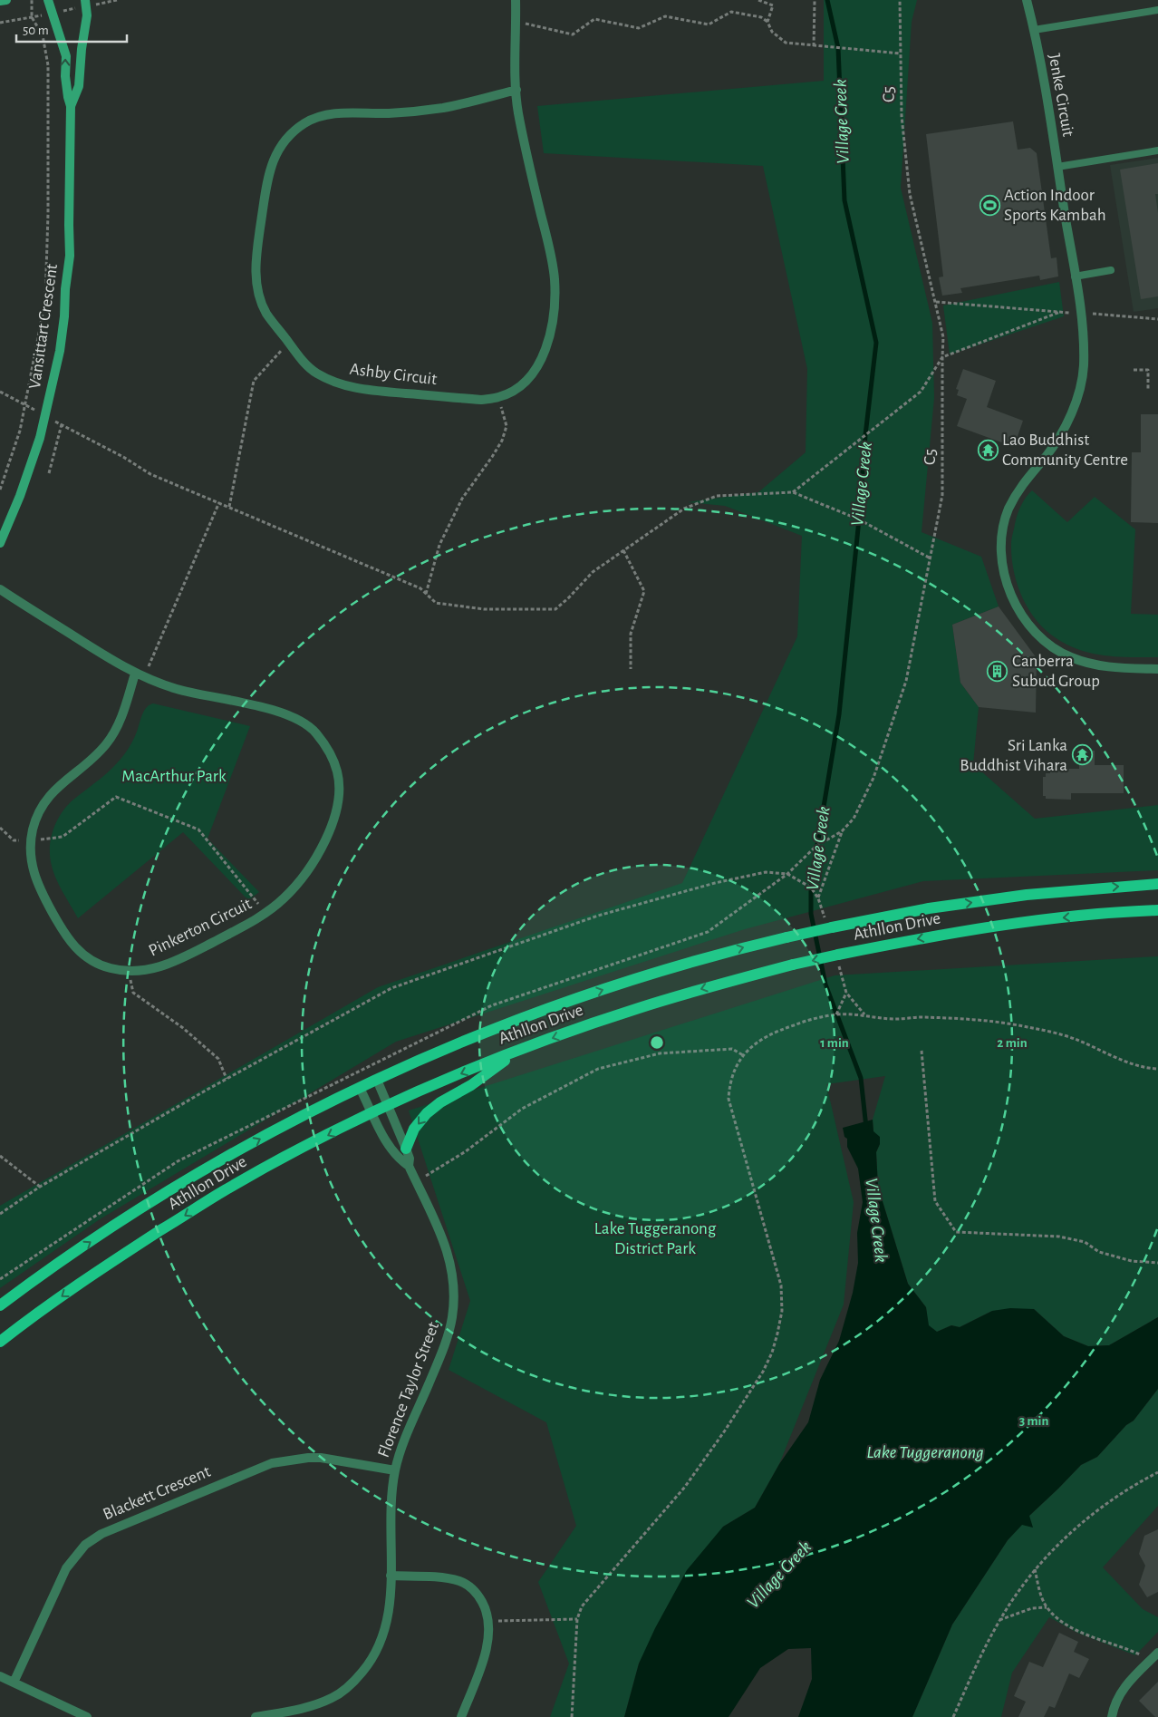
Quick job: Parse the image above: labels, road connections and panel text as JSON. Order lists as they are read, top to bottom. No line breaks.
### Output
{"streets":{"main road":["Athllon Drive"],"street":["Jenke Circuit","Vansittart Crescent","Ashby Circuit","Pinkerton Circuit","Florence Taylor Street","Blackett Crescent"],"path":["C5"]},"crossings":[["Athllon Drive","Florence Taylor Street"],["Florence Taylor Street","Blackett Crescent"]],"water":["Village Creek","Lake Tuggeranong"],"parks":["MacArthur Park","Lake Tuggeranong District Park"],"places":{"sports":["Action Indoor Sports Kambah"],"temple":["Lao Buddhist Community Centre","Sri Lanka Buddhist Vihara"],"building":["Canberra Subud Group"]},"scale_bar":"50 m","rings":["1 min","2 min","3 min"]}
